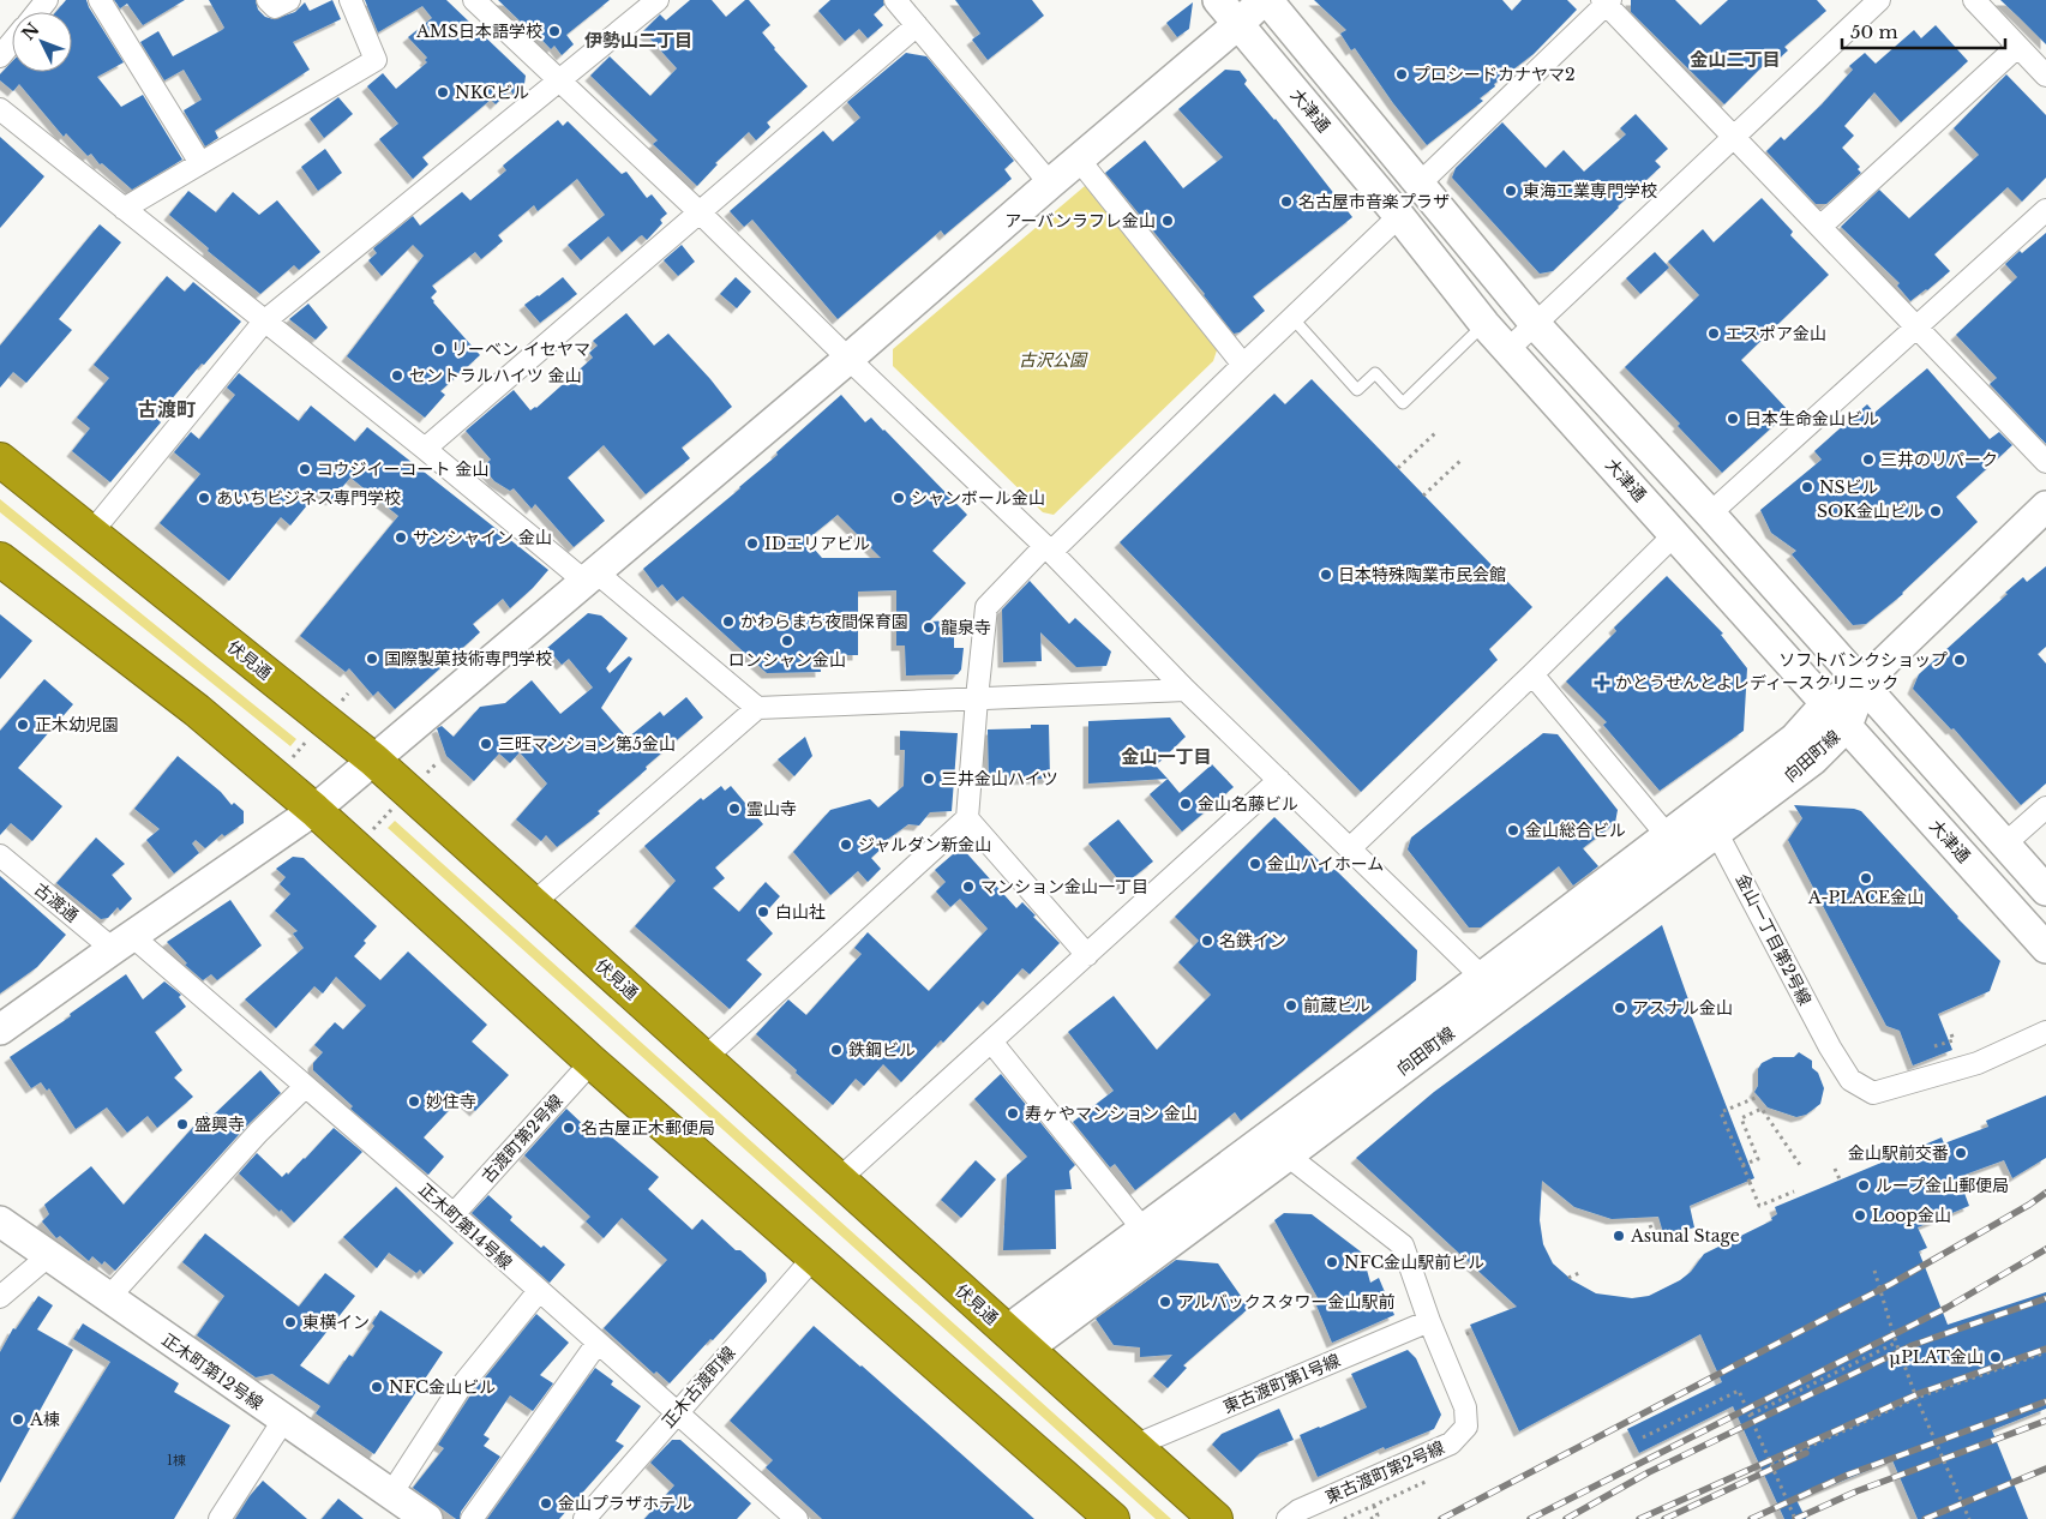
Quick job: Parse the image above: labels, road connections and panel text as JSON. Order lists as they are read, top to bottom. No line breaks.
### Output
{"streets":{"highway":["伏見通"],"street":["大津通","向田町線","古渡通","金山一丁目第2号線","古渡町第2号線","正木町第14号線","正木町第12号線","東古渡町第1号線","正木古渡町線","東古渡町第2号線"]},"crossings":[["大津通","向田町線"],["伏見通","向田町線"],["伏見通","東古渡町第1号線"],["向田町線","金山一丁目第2号線"],["向田町線","東古渡町第2号線"],["古渡通","正木町第14号線"],["古渡町第2号線","正木町第14号線"],["正木町第14号線","正木古渡町線"],["東古渡町第1号線","東古渡町第2号線"]],"districts":["伊勢山二丁目","金山二丁目","古渡町","金山一丁目"],"parks":["古沢公園"],"places":{"other":["AMS日本語学校","プロシードカナヤマ2","NKCビル","東海工業専門学校","名古屋市音楽プラザ","アーバンラフレ金山","エスポア金山","リーベン イセヤマ","セントラルハイツ 金山","日本生命金山ビル","三井のリパーク","コウジイーコート 金山","NSビル","あいちビジネス専門学校","シャンボール金山","SOK金山ビル","サンシャイン 金山","IDエリアビル","日本特殊陶業市民会館","かわらまち夜間保育園","龍泉寺","ロンシャン金山","国際製菓技術専門学校","ソフトバンクショップ","正木幼児園","三旺マンション第5金山","三井金山ハイツ","金山名藤ビル","霊山寺","金山総合ビル","ジャルダン新金山","金山ハイホーム","A-PLACE金山","マンション金山一丁目","白山社","名鉄イン","前蔵ビル","アスナル金山","鉄鋼ビル","妙住寺","寿ヶやマンション 金山","盛興寺","名古屋正木郵便局","金山駅前交番","ループ金山郵便局","Loop金山","Asunal Stage","NFC金山駅前ビル","アルバックスタワー金山駅前","東横イン","μPLAT金山","NFC金山ビル","A棟","金山プラザホテル"],"health":["かとうせんとよレディースクリニック"]},"house_numbers":["1棟"],"scale_bar":"50 m","north":"top left"}
